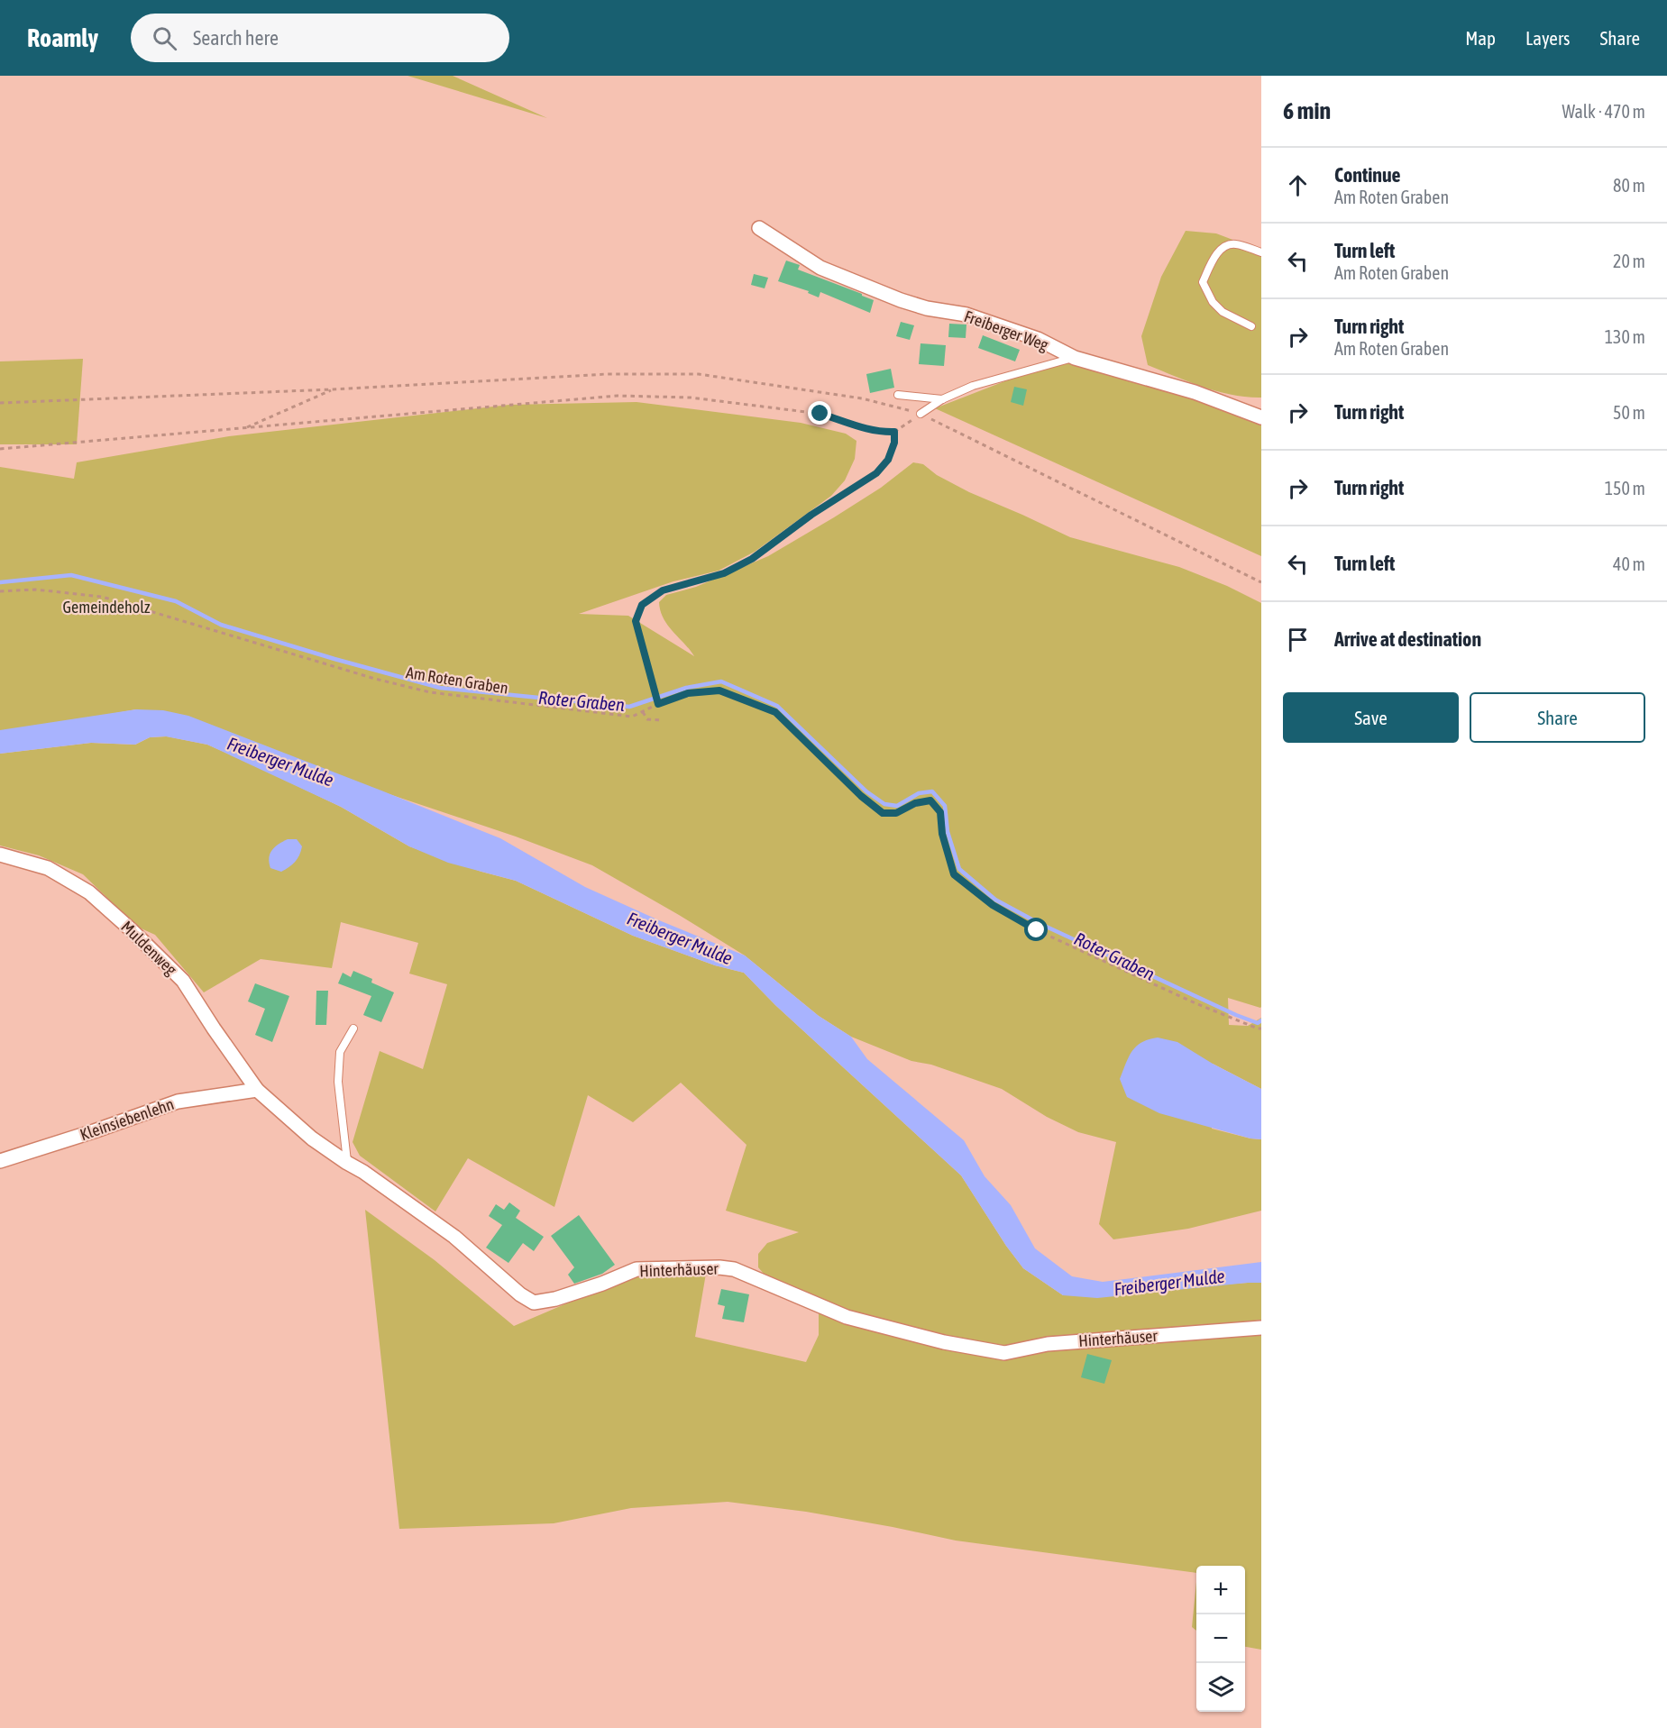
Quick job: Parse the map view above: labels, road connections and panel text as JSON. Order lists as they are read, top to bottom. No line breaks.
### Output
{"streets":{"street":["Freiberger Weg","Muldenweg","Kleinsiebenlehn","Hinterhäuser"],"path":["Am Roten Graben"]},"crossings":[["Muldenweg","Kleinsiebenlehn"],["Muldenweg","Hinterhäuser"],["Kleinsiebenlehn","Hinterhäuser"]],"water":["Roter Graben","Freiberger Mulde"],"parks":["Gemeindeholz"],"page":{"header":"Roamly","search":"Search here","nav":["Map","Layers","Share"],"heading":["6 min","Walk · 470 m"],"list":[["Continue","Am Roten Graben","80 m"],["Turn left","Am Roten Graben","20 m"],["Turn right","Am Roten Graben","130 m"],["Turn right","50 m"],["Turn right","150 m"],["Turn left","40 m"],"Arrive at destination"],"buttons":["Save","Share"],"map_buttons":["+","−"]}}
